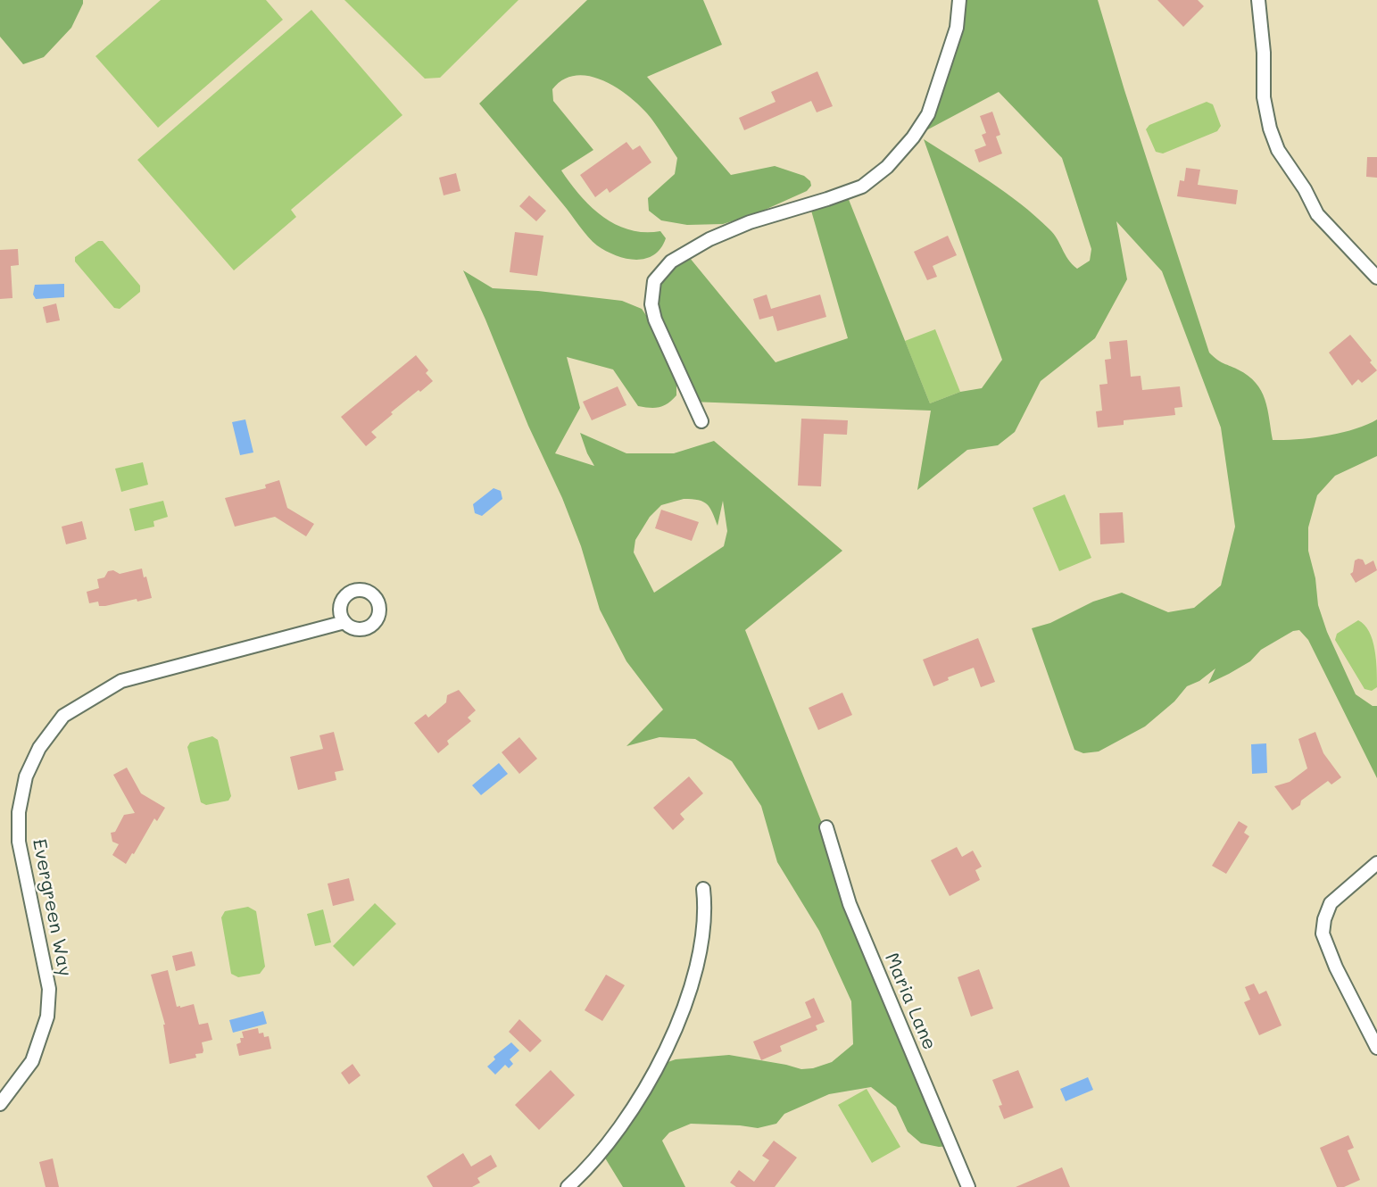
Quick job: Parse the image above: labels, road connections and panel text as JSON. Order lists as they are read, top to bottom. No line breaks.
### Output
{"streets":{"street":["Evergreen Way","Maria Lane"]}}
